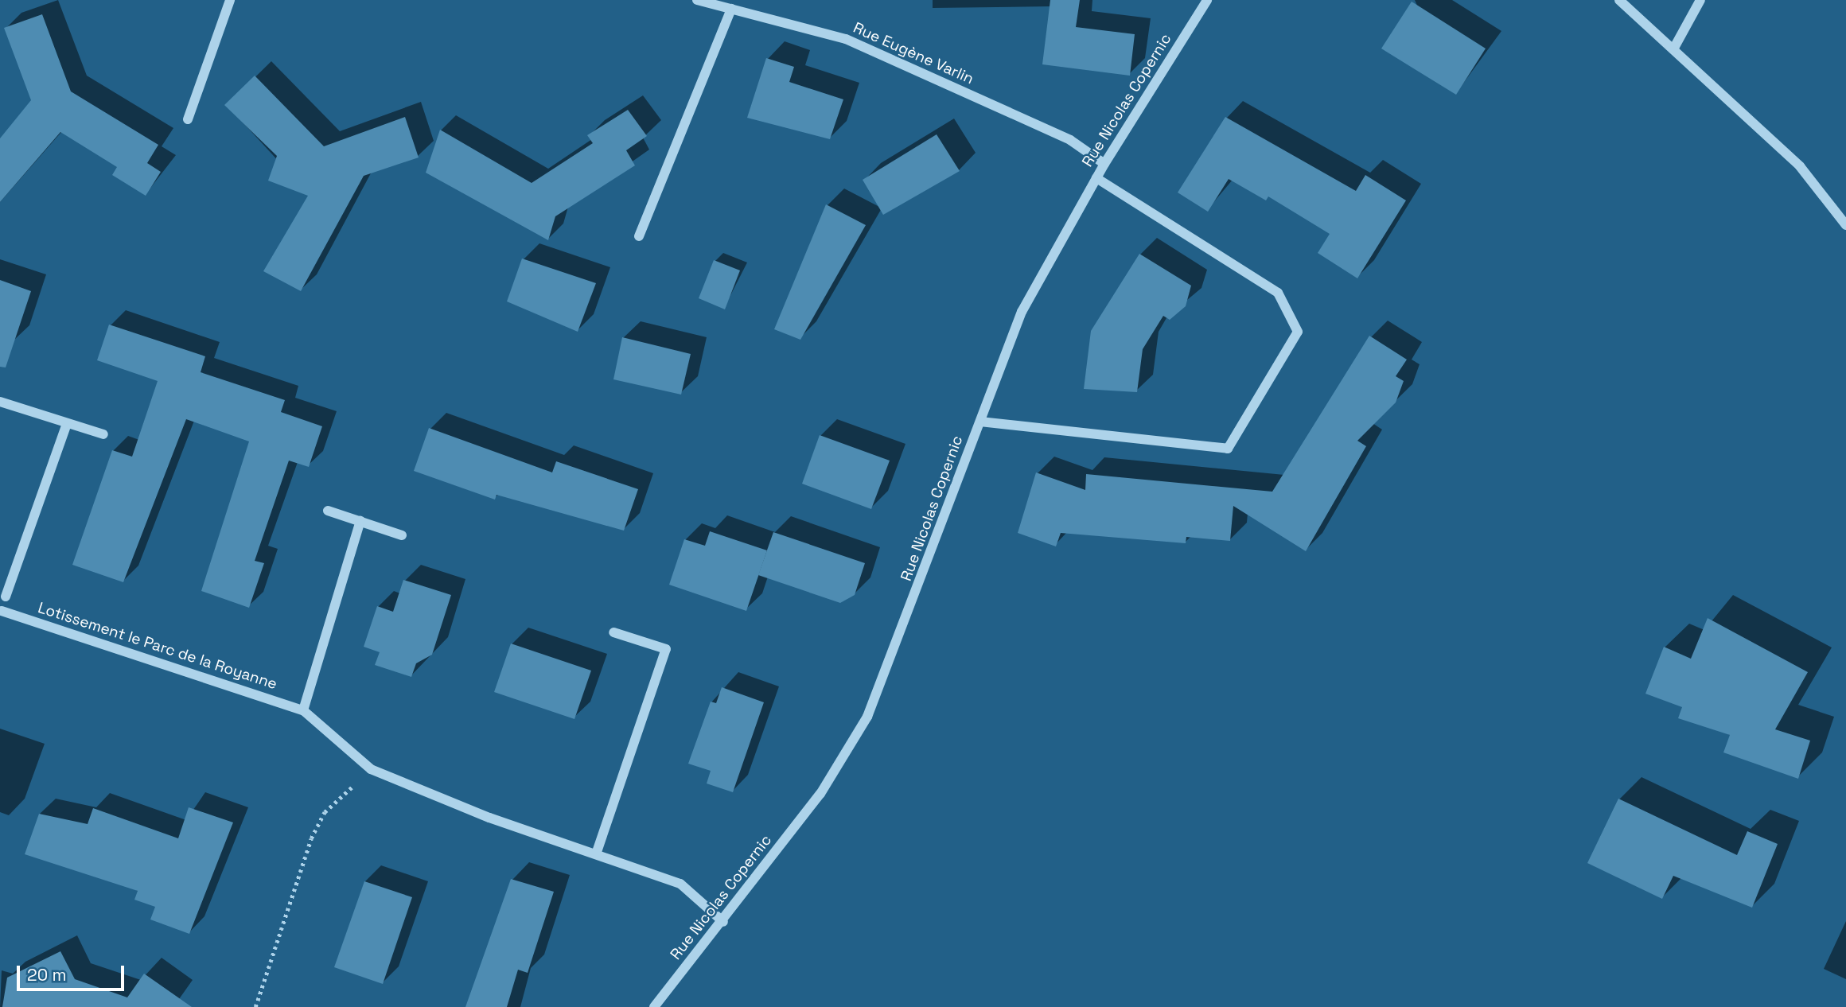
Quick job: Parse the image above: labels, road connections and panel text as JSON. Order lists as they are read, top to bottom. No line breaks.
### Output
{"streets":{"street":["Rue Eugène Varlin","Rue Nicolas Copernic","Lotissement le Parc de la Royanne"]},"crossings":[["Rue Eugène Varlin","Rue Nicolas Copernic"],["Rue Nicolas Copernic","Lotissement le Parc de la Royanne"]],"scale_bar":"20 m"}
